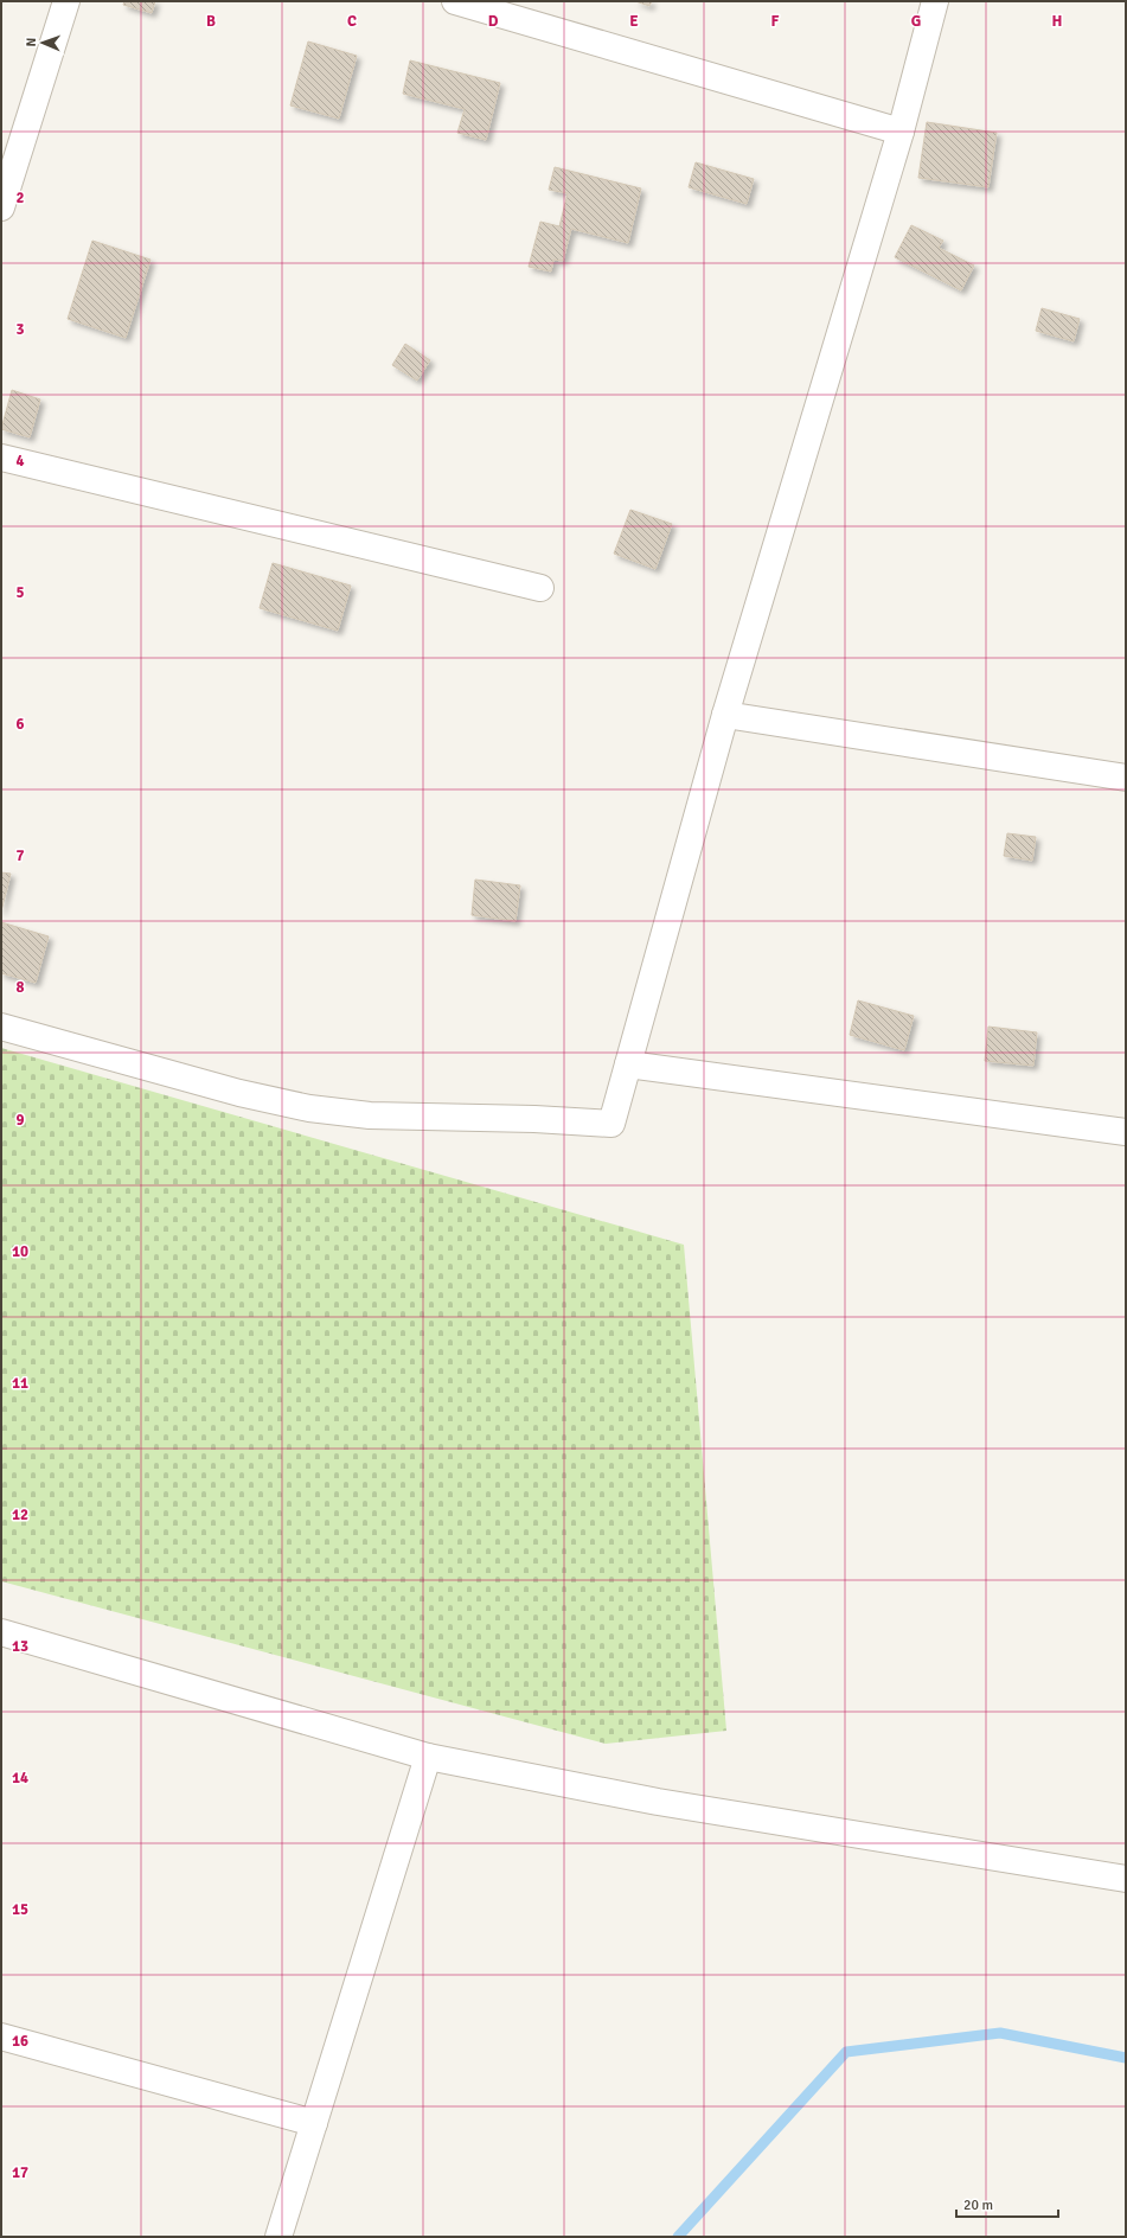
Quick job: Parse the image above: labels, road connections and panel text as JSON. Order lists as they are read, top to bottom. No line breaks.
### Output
{"scale_bar":"20 m","north":"left","grid":{"columns":["B","C","D","E","F","G","H"],"rows":["2","3","4","5","6","7","8","9","10","11","12","13","14","15","16","17"]}}
